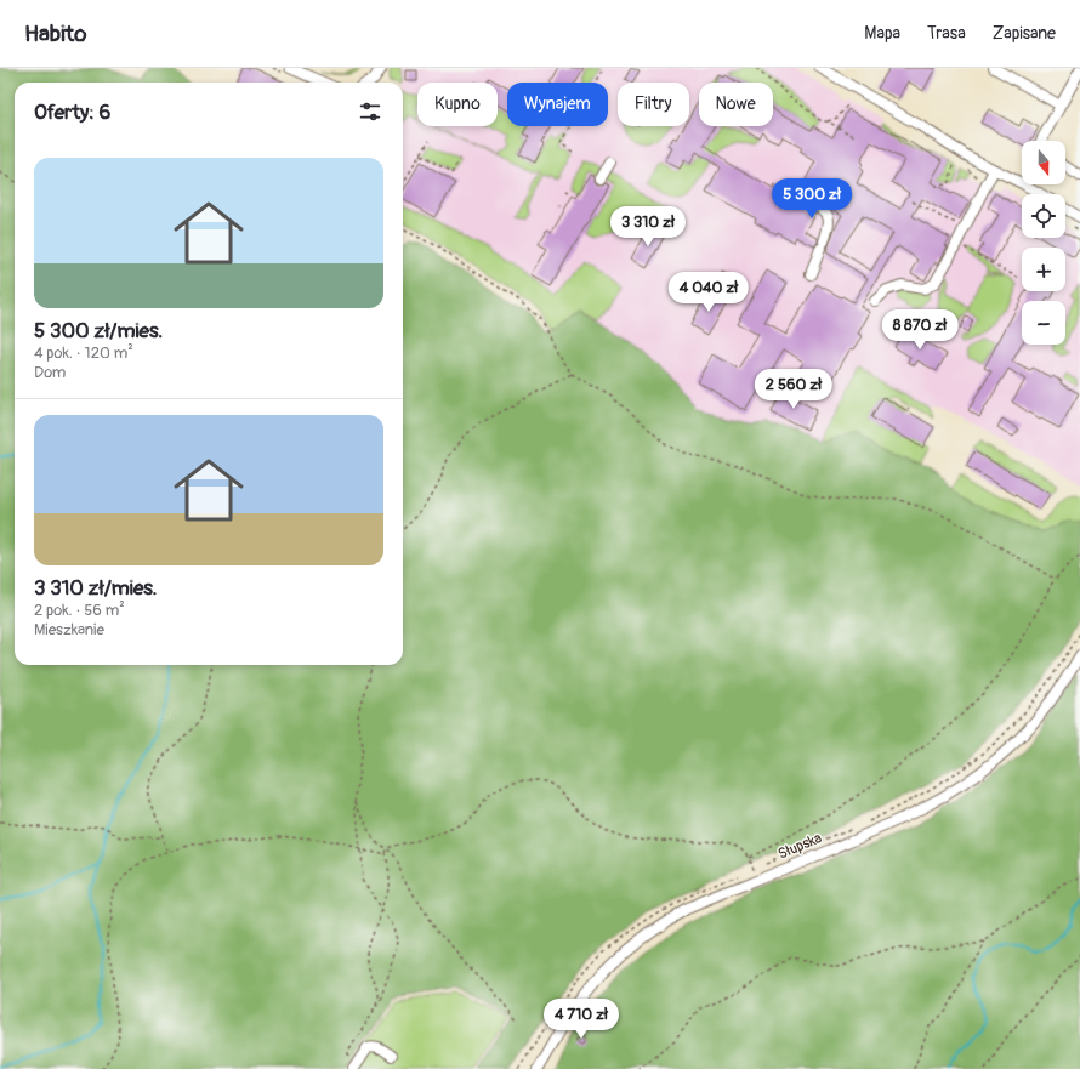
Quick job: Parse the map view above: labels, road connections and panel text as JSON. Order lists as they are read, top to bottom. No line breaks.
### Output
{"streets":{"street":["Słupska"]},"north":"bottom","page":{"header":"Habito","nav":["Mapa","Trasa","Zapisane"],"chip":["Kupno","Wynajem","Filtry","Nowe"],"heading":"Oferty: 6","map_buttons":["+","−"],"list":[{"name":"5 300 zł/mies.","note":"4 pok. · 120 m² · Dom"},{"name":"3 310 zł/mies.","note":"2 pok. · 56 m² · Mieszkanie"}],"price":["5 300 zł","3 310 zł","4 040 zł","8 870 zł","2 560 zł","4 710 zł"]}}
